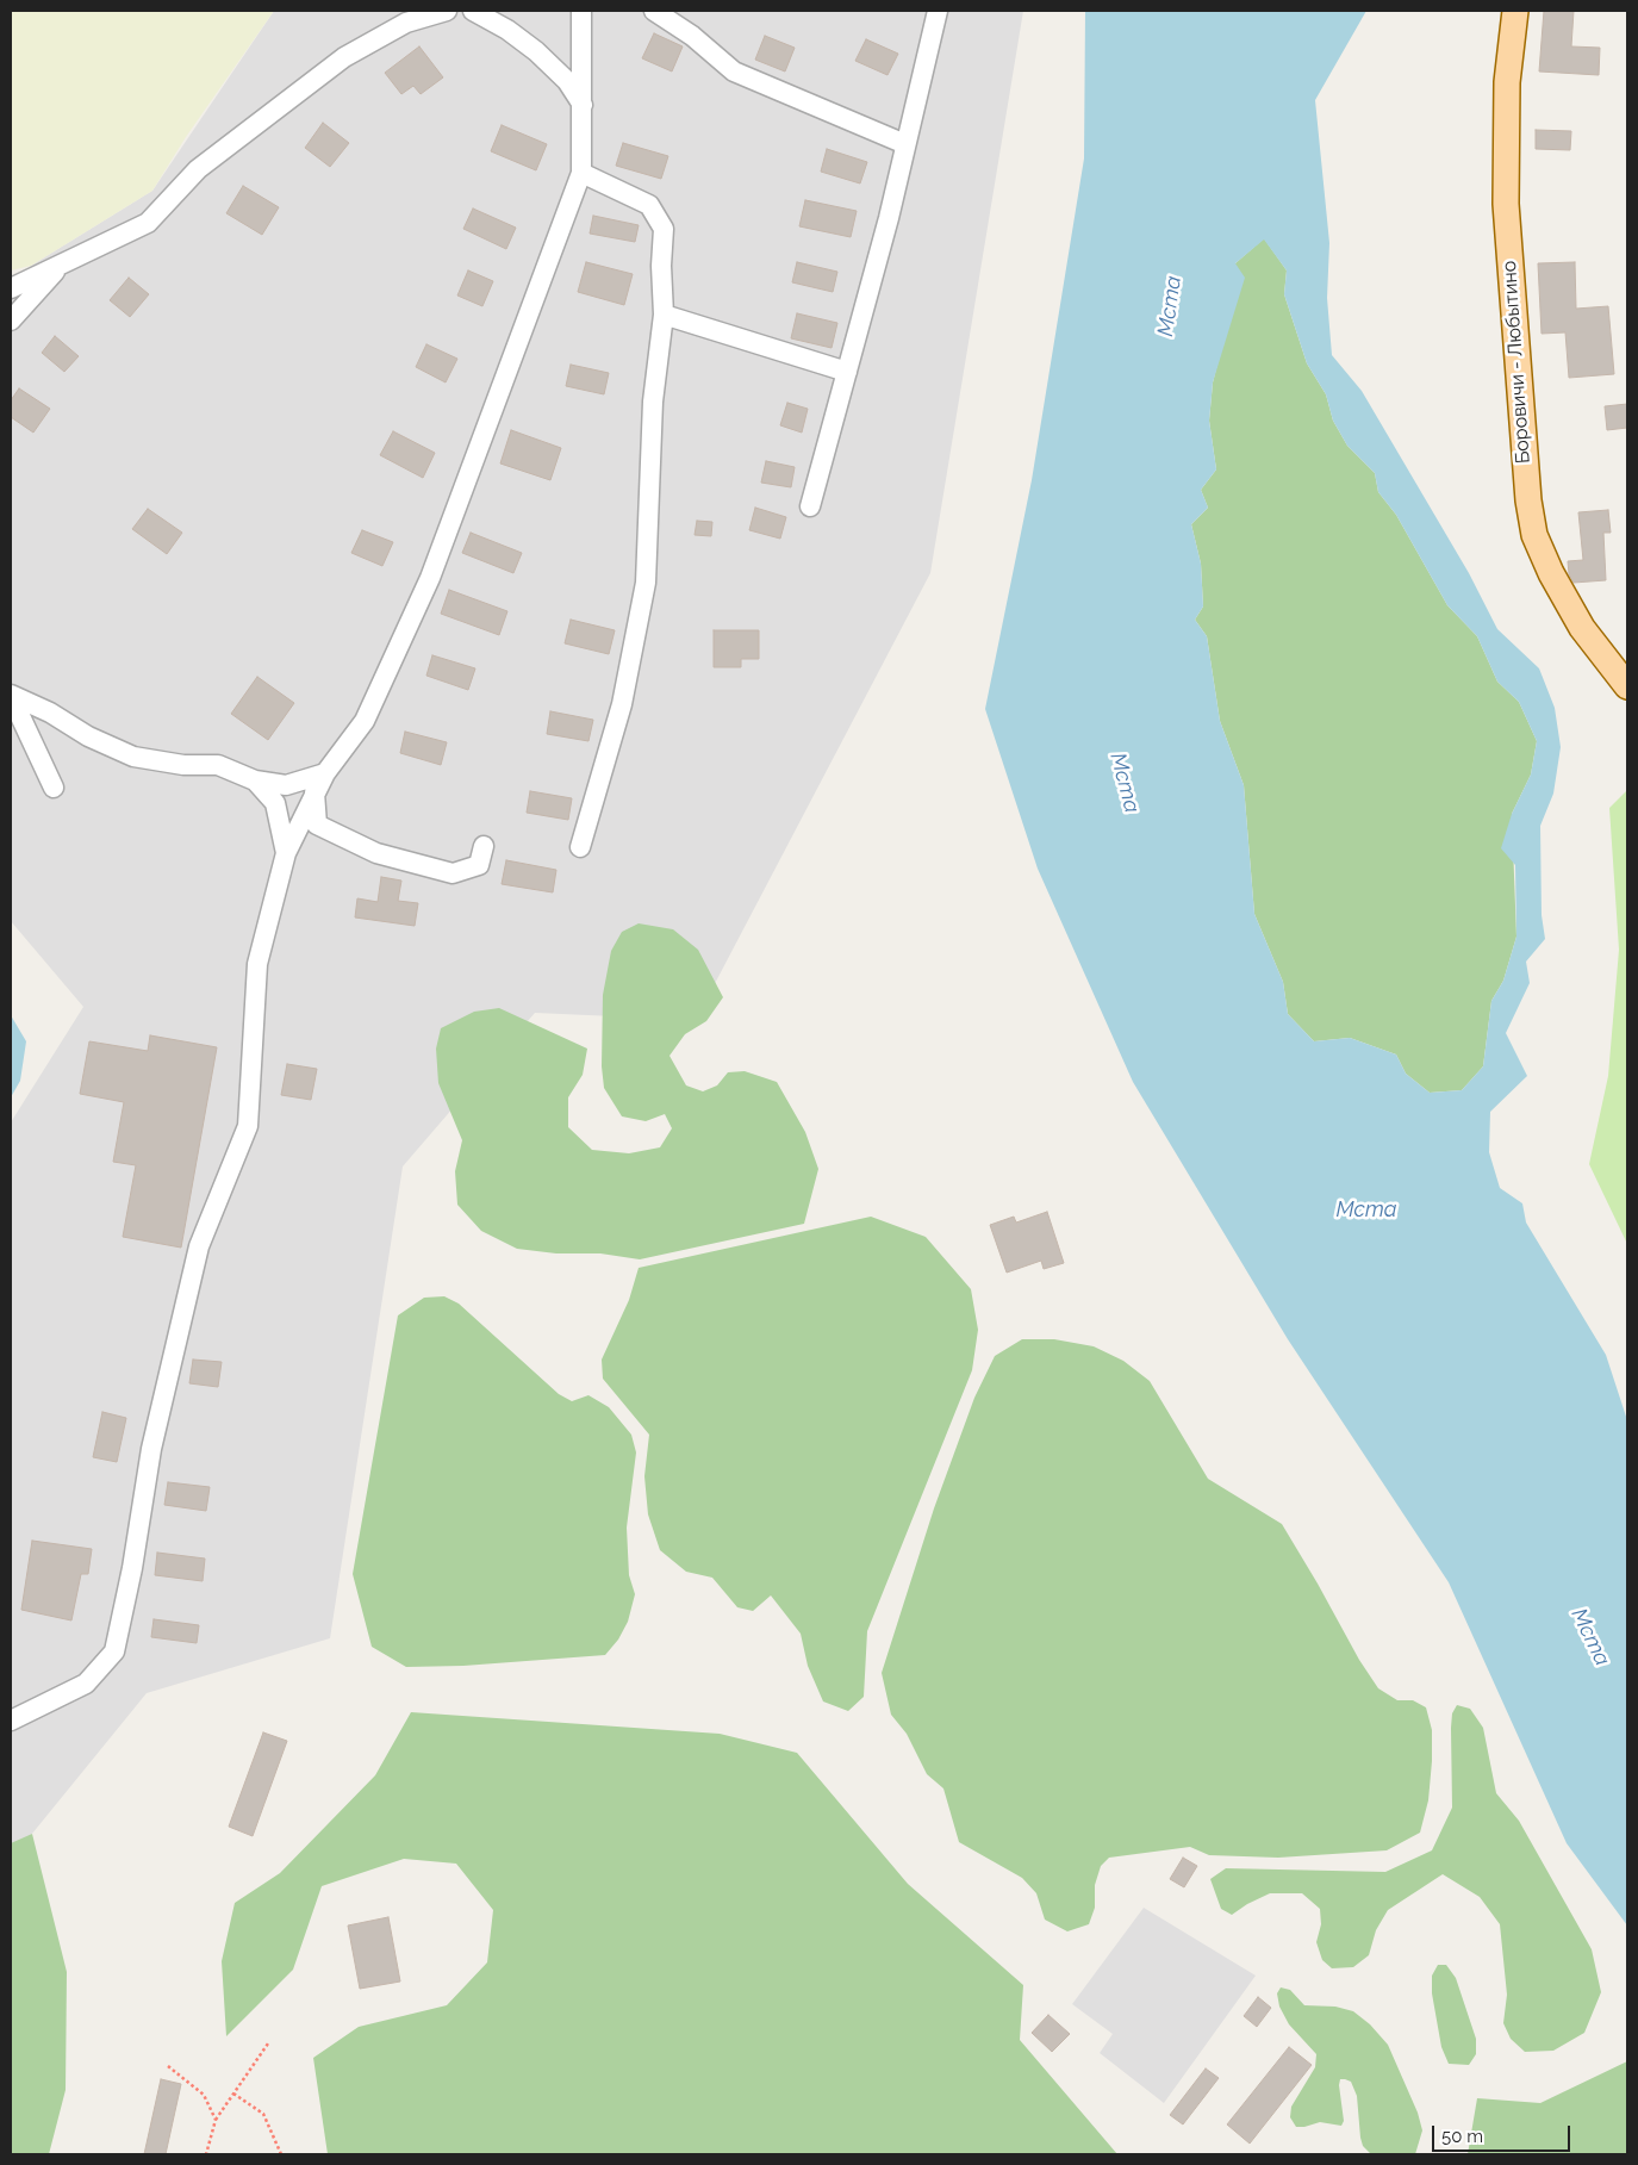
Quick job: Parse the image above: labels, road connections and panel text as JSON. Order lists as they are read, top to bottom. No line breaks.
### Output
{"streets":{"main road":["Боровичи - Любытино"]},"water":["Мста"],"scale_bar":"50 m"}
